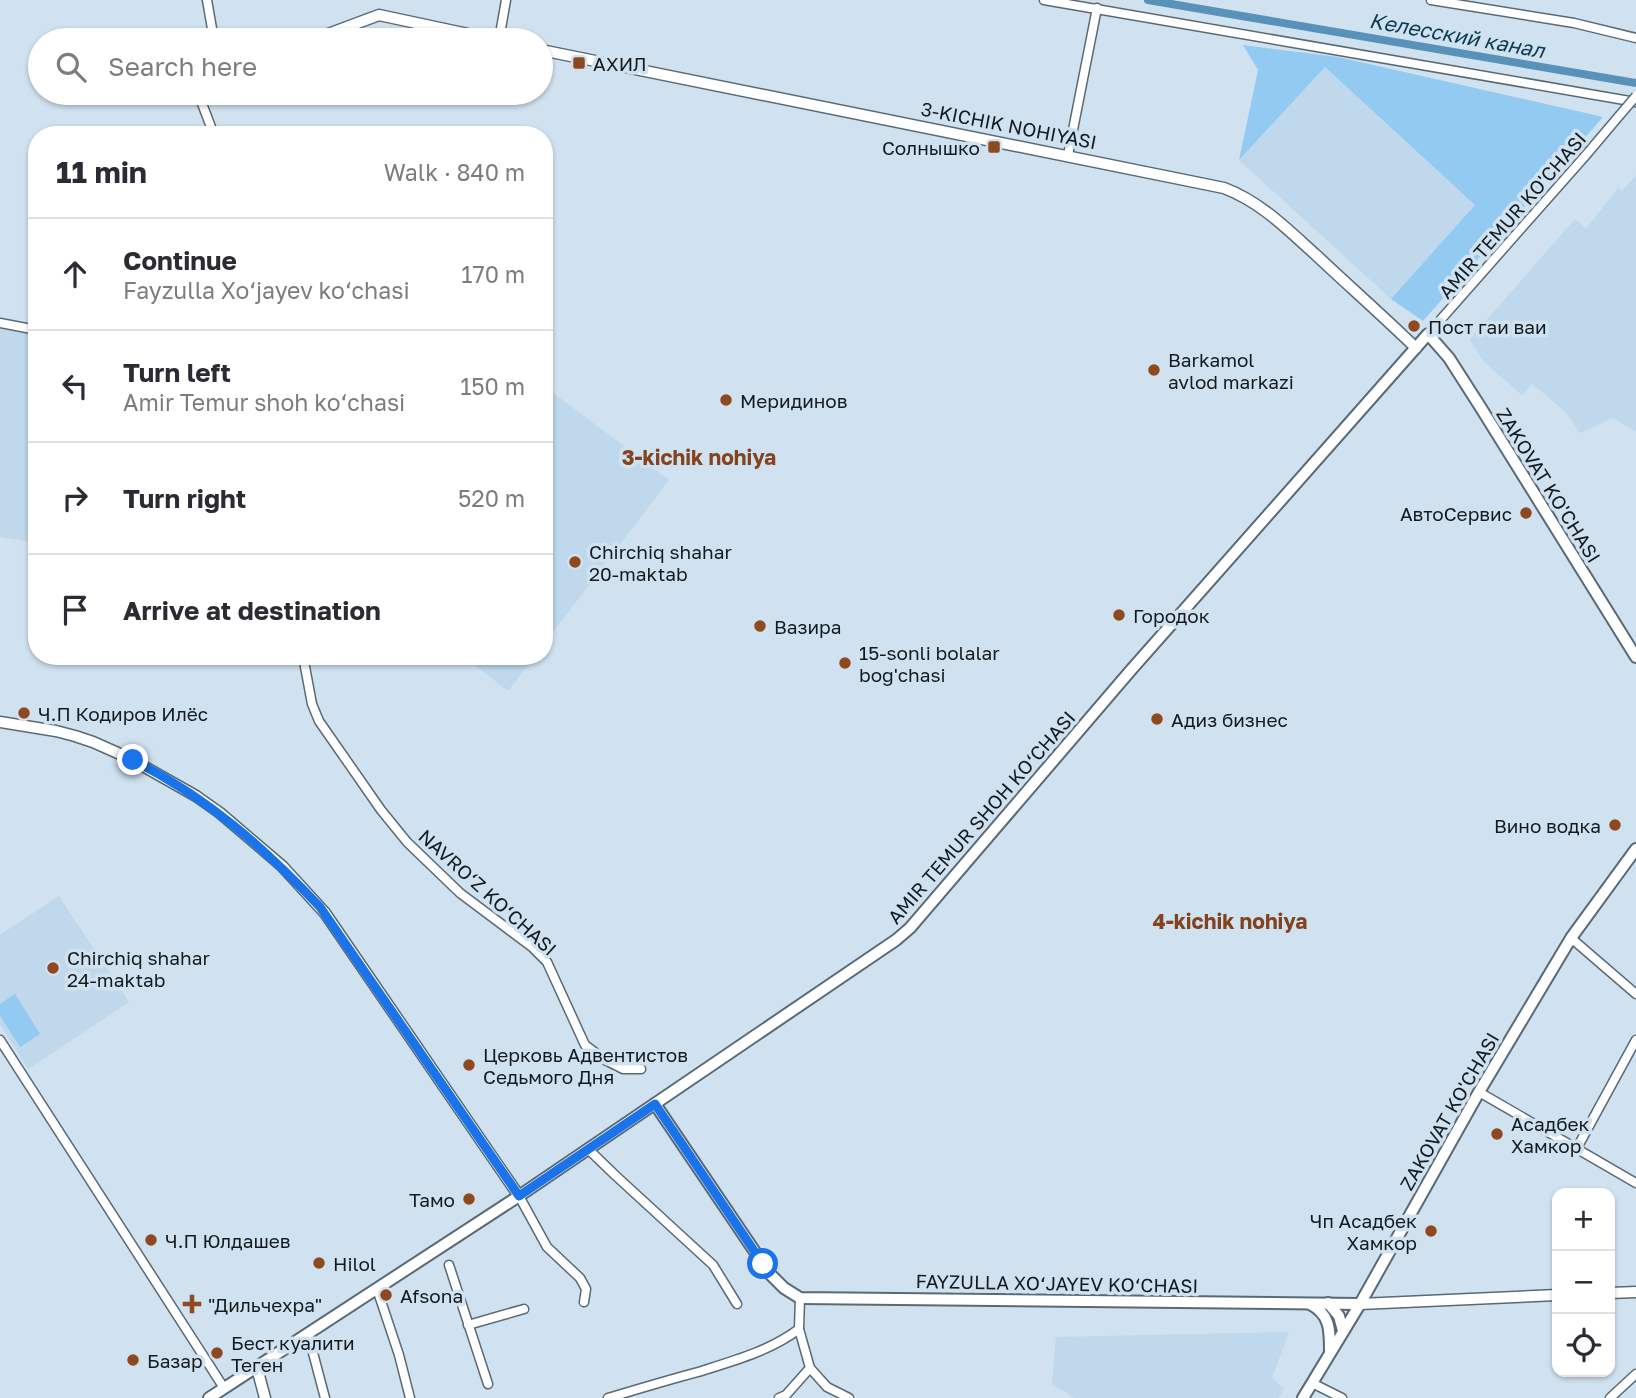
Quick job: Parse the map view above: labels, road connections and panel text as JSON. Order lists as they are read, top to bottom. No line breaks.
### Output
{"streets":{"main road":["ZAKOVAT KO'CHASI","AMIR TEMUR SHOH KO‘CHASI","FAYZULLA XO‘JAYEV KO‘CHASI"],"street":["3-KICHIK NOHIYASI","AMIR TEMUR KO'CHASI","NAVRO‘Z KO‘CHASI"]},"crossings":[["3-KICHIK NOHIYASI","AMIR TEMUR SHOH KO‘CHASI"],["AMIR TEMUR KO'CHASI","ZAKOVAT KO'CHASI"],["AMIR TEMUR KO'CHASI","AMIR TEMUR SHOH KO‘CHASI"],["ZAKOVAT KO'CHASI","AMIR TEMUR SHOH KO‘CHASI"],["ZAKOVAT KO'CHASI","FAYZULLA XO‘JAYEV KO‘CHASI"]],"districts":["3-kichik nohiya","4-kichik nohiya"],"water":["Келесский канал"],"places":{"transit":["АХИЛ","Солнышко"],"other":["Пост гаи ваи","Barkamol avlod markazi","Меридинов","АвтоСервис","Chirchiq shahar 20-maktab","Городок","Вазира","15-sonli bolalar bog'chasi","Ч.П Кодиров Илёс","Адиз бизнес","Вино водка","Chirchiq shahar 24-maktab","Церковь Адвентистов Седьмого Дня","Асадбек Хамкор","Тамо","Чп Асадбек Хамкор","Ч.П Юлдашев","Hilol","Afsona","Бест куалити Теген","Базар"],"health":["\"Дильчехра\""]},"page":{"search":"Search here","heading":["11 min","Walk · 840 m"],"list":[["Continue","Fayzulla Xo‘jayev ko‘chasi","170 m"],["Turn left","Amir Temur shoh ko‘chasi","150 m"],["Turn right","520 m"],"Arrive at destination"],"map_buttons":["+","−"]}}
